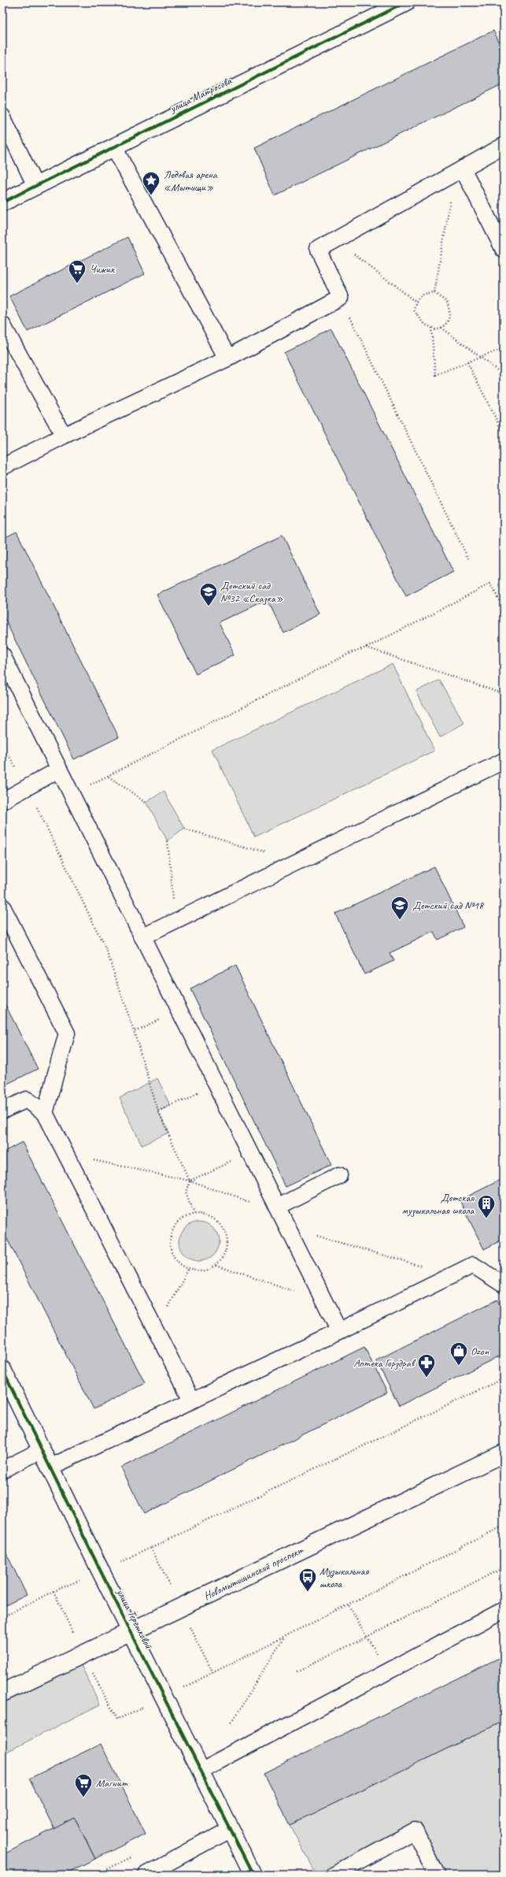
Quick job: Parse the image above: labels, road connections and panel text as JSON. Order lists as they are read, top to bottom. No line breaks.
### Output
{"streets":{"street":["улица Матросова","Новомытищинский проспект","улица Терешковой"]},"crossings":[["Новомытищинский проспект","улица Терешковой"]],"places":{"place":["Ледовая арена «Мытищи»"],"supermarket":["Чижик","Магнит"],"school or university":["Детский сад №32 «Сказка»","Детский сад №18"],"building":["Детская музыкальная школа"],"shop":["Ozon"],"pharmacy":["Аптека Горздрав"],"bus stop":["Музыкальная школа"]}}
